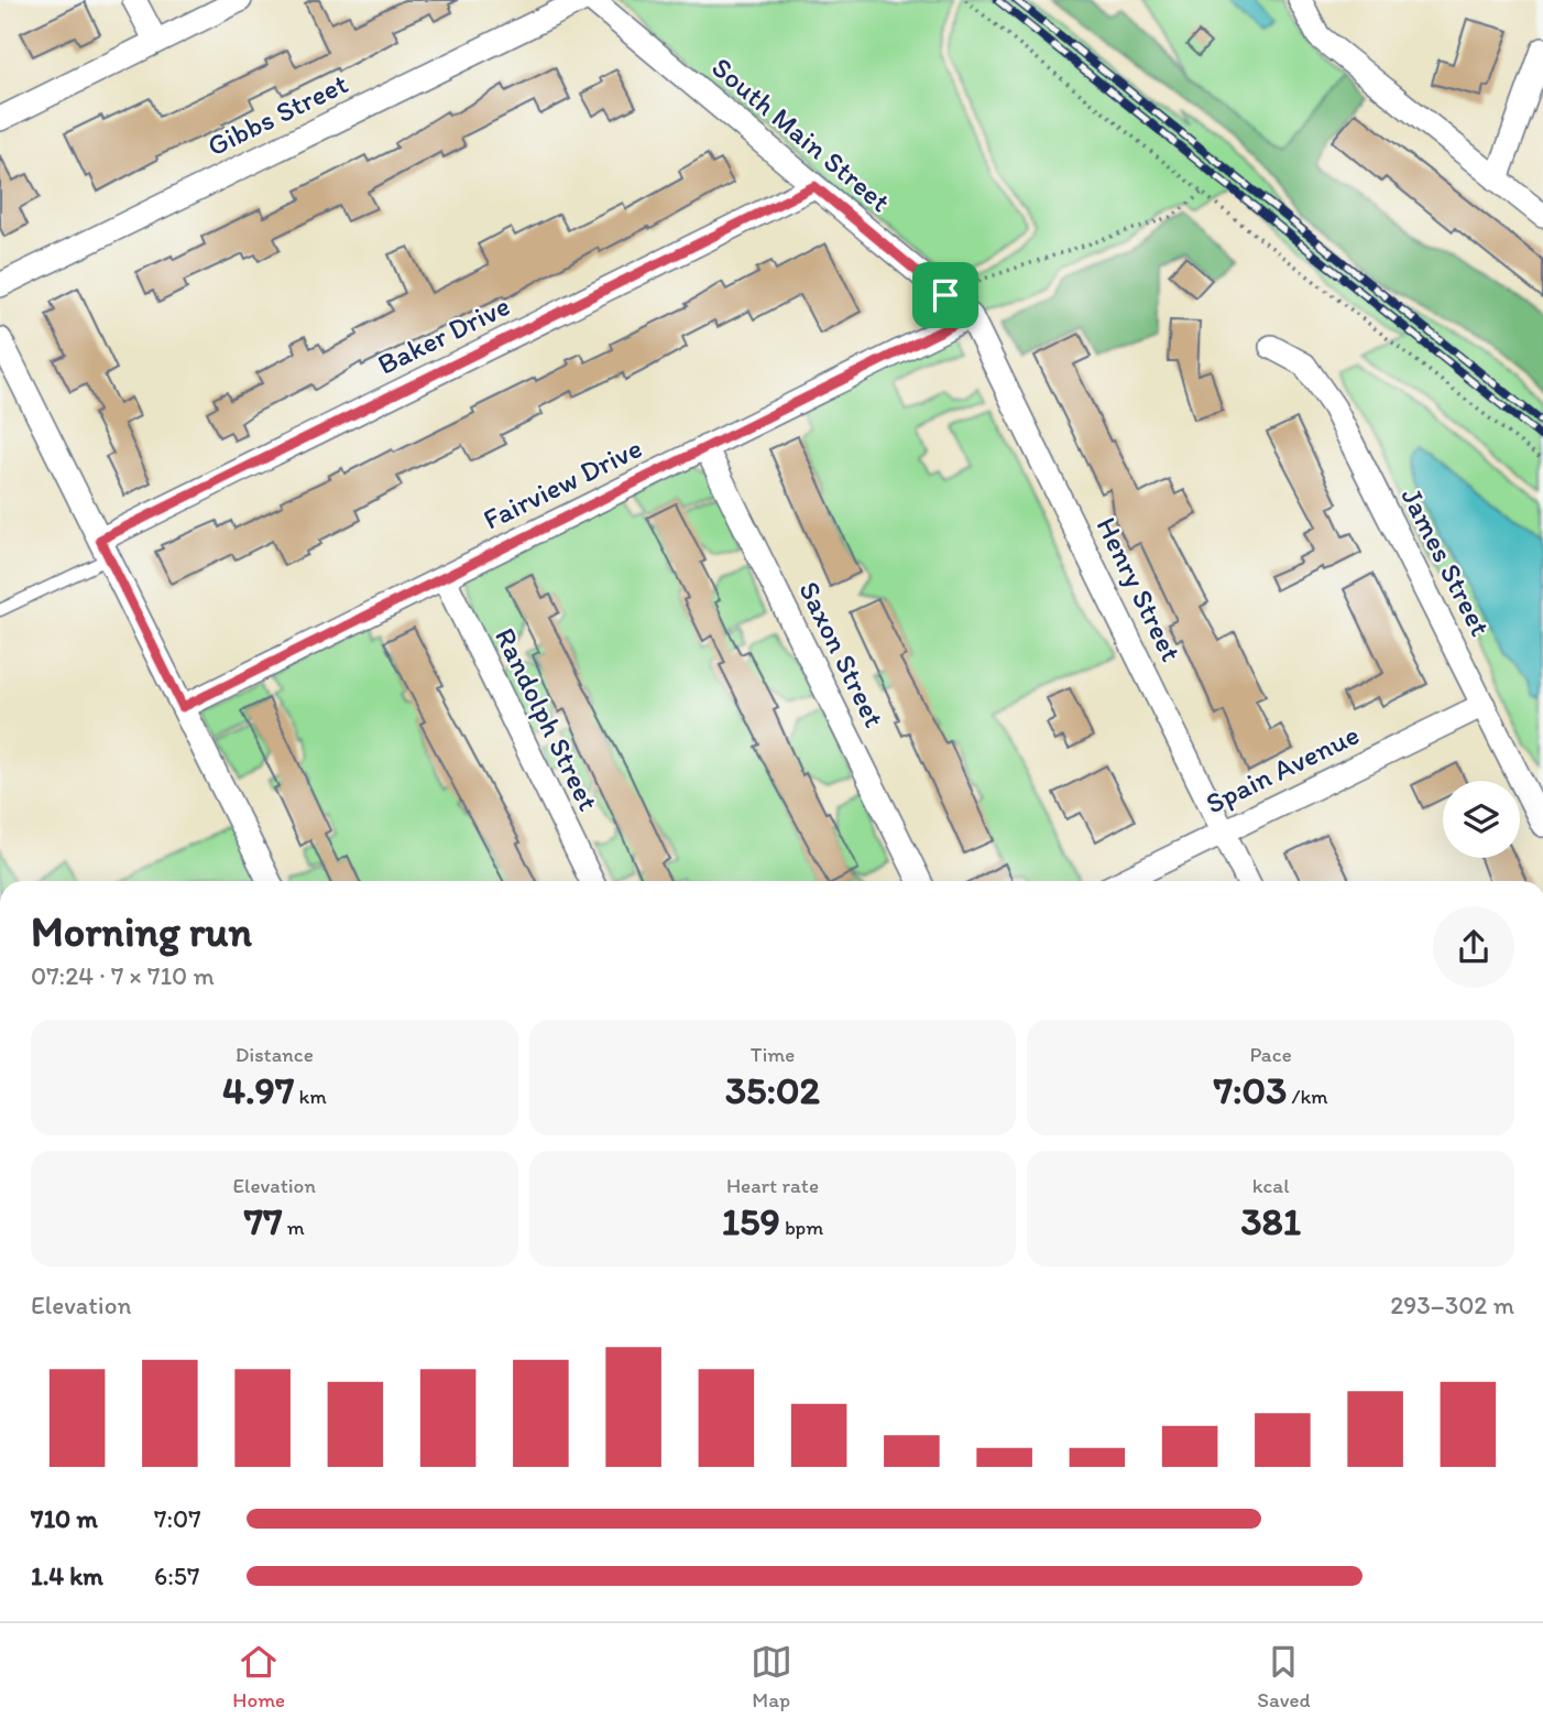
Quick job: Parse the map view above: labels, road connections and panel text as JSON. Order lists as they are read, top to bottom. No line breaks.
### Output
{"streets":{"street":["Gibbs Street","South Main Street","Baker Drive","Fairview Drive","James Street","Henry Street","Saxon Street","Randolph Street","Spain Avenue"]},"crossings":[["South Main Street","Baker Drive"],["South Main Street","Fairview Drive"],["South Main Street","Henry Street"],["Fairview Drive","Henry Street"],["Fairview Drive","Saxon Street"],["Fairview Drive","Randolph Street"],["James Street","Spain Avenue"],["Henry Street","Spain Avenue"]],"page":{"heading":["Morning run","07:24 · 7 × 710 m"],"stats":[["Distance","4.97 km"],["Time","35:02"],["Pace","7:03 /km"],["Elevation","77 m"],["Heart rate","159 bpm"],["kcal","381"]],"chart":["Elevation","293–302 m"],"list":[{"name":"710 m","note":"7:07"},{"name":"1.4 km","note":"6:57"}],"tabs":["Home","Map","Saved"]}}
